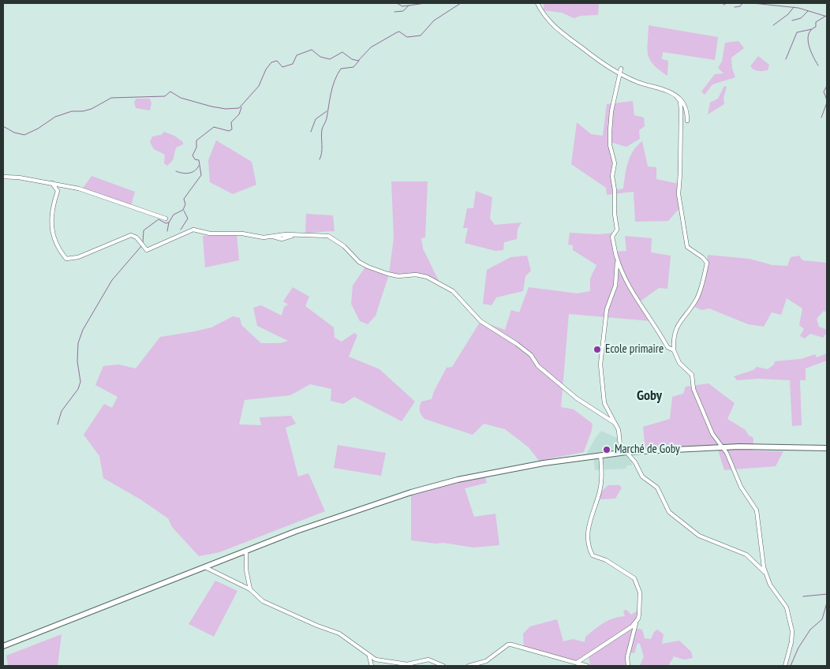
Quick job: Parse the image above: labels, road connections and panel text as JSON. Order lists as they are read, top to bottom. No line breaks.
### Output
{"districts":["Goby"],"places":["Ecole primaire","Marché de Goby"]}
